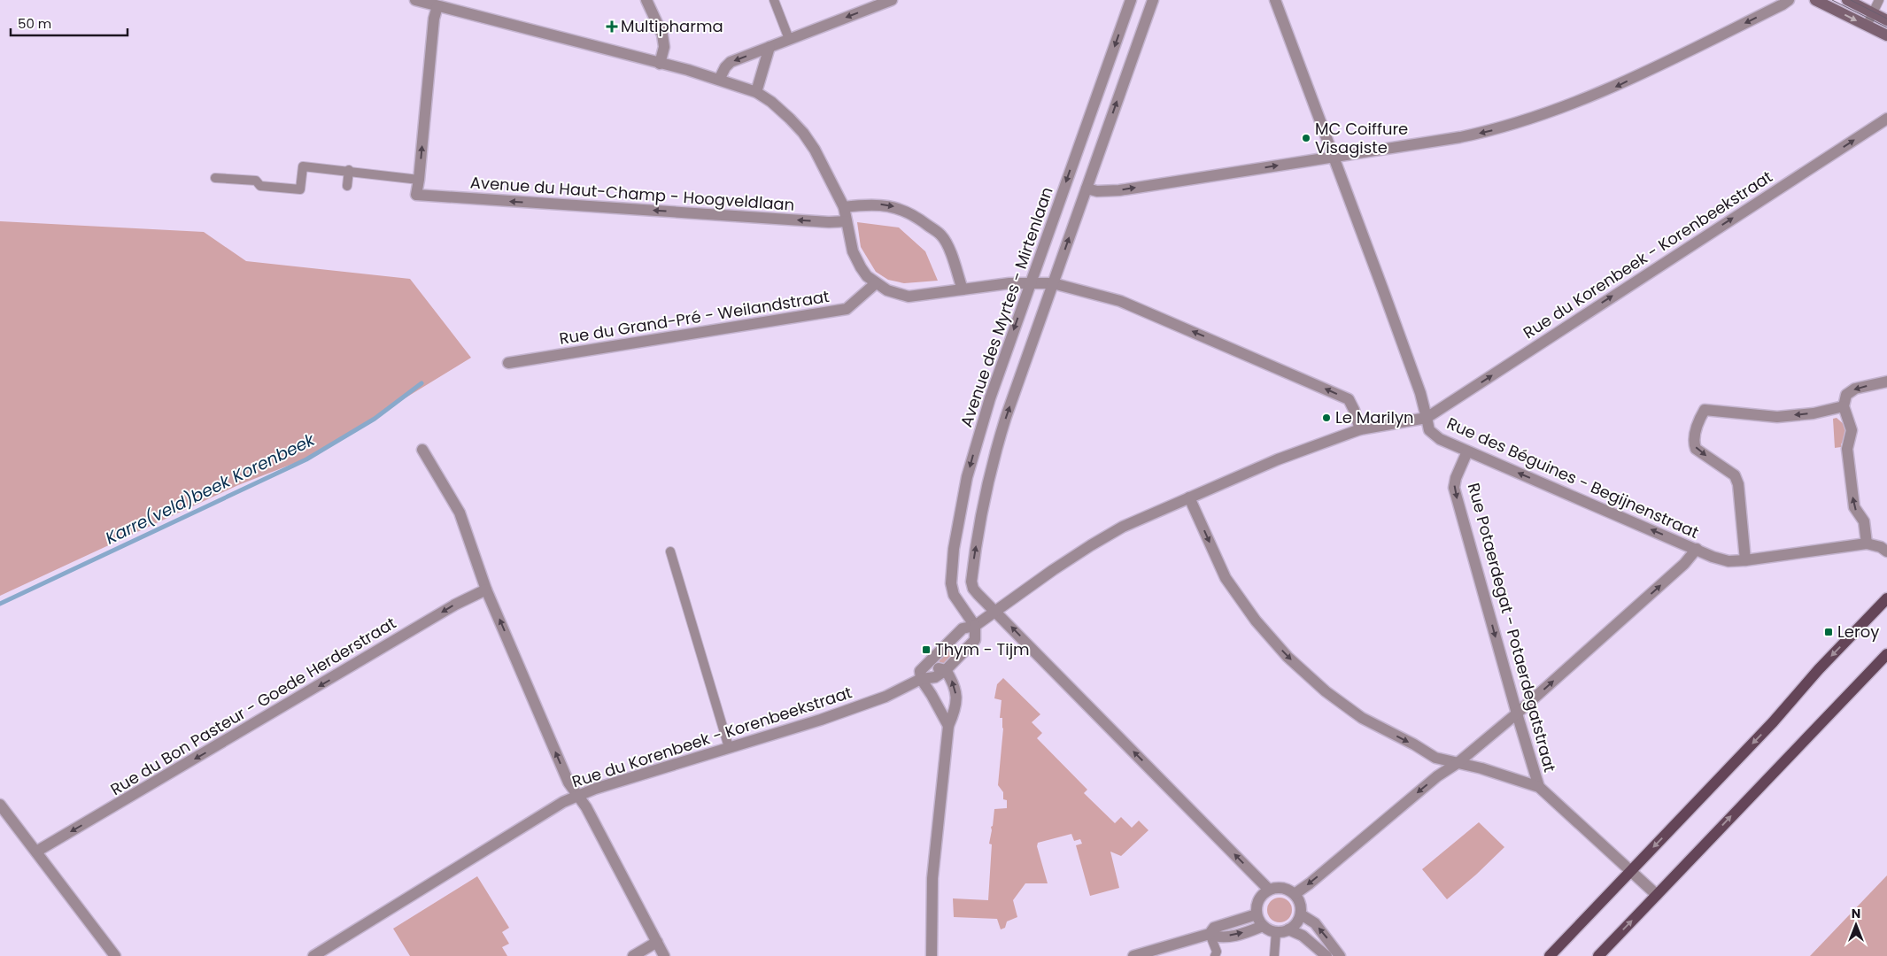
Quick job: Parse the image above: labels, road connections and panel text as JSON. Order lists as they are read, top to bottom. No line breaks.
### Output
{"streets":{"street":["Avenue du Haut-Champ - Hoogveldlaan","Rue du Korenbeek - Korenbeekstraat","Avenue des Myrtes - Mirtenlaan","Rue du Grand-Pré - Weilandstraat","Rue des Béguines - Begijnenstraat","Rue Potaerdegat - Potaerdegatstraat","Rue du Bon Pasteur - Goede Herderstraat"]},"crossings":[["Rue du Korenbeek - Korenbeekstraat","Avenue des Myrtes - Mirtenlaan"],["Rue du Korenbeek - Korenbeekstraat","Rue des Béguines - Begijnenstraat"],["Rue des Béguines - Begijnenstraat","Rue Potaerdegat - Potaerdegatstraat"]],"one_way":["Avenue du Haut-Champ - Hoogveldlaan","Rue du Korenbeek - Korenbeekstraat","Rue des Béguines - Begijnenstraat","Rue Potaerdegat - Potaerdegatstraat","Rue du Bon Pasteur - Goede Herderstraat"],"water":["Karre(veld)beek Korenbeek"],"places":{"health":["Multipharma"],"other":["MC Coiffure Visagiste","Le Marilyn"],"transit":["Leroy","Thym - Tijm"]},"scale_bar":"50 m","north":"top"}
